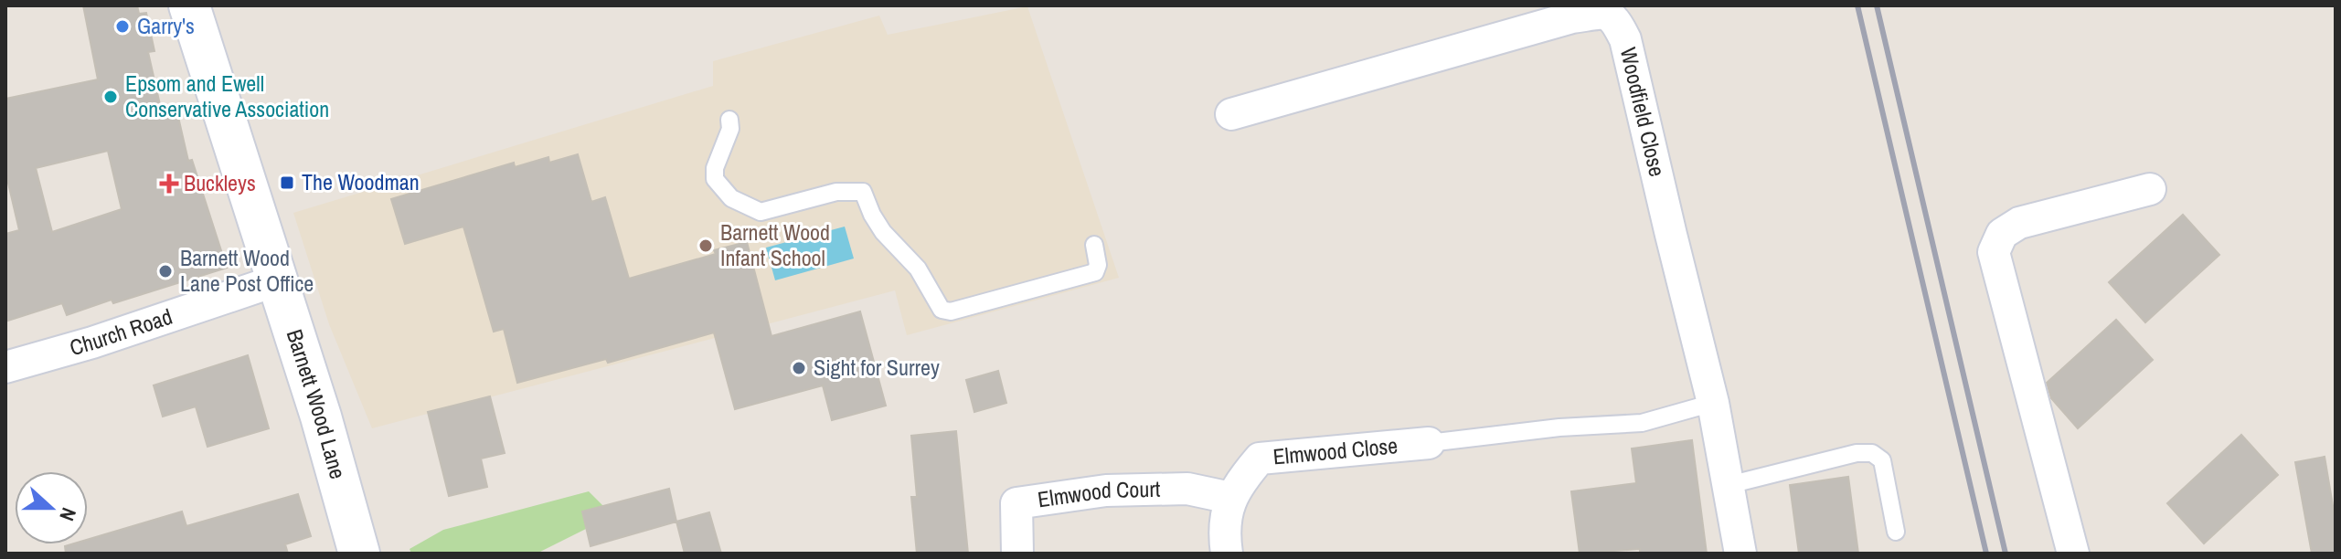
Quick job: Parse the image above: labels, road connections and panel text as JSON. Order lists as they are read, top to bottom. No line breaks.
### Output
{"streets":{"street":["Woodfield Close","Church Road","Barnett Wood Lane","Elmwood Close","Elmwood Court"]},"crossings":[["Church Road","Barnett Wood Lane"],["Elmwood Close","Elmwood Court"]],"places":{"other":["Garry's","Epsom and Ewell Conservative Association","Barnett Wood Infant School","Barnett Wood Lane Post Office","Sight for Surrey"],"transit":["The Woodman"],"health":["Buckleys"]},"north":"right"}
